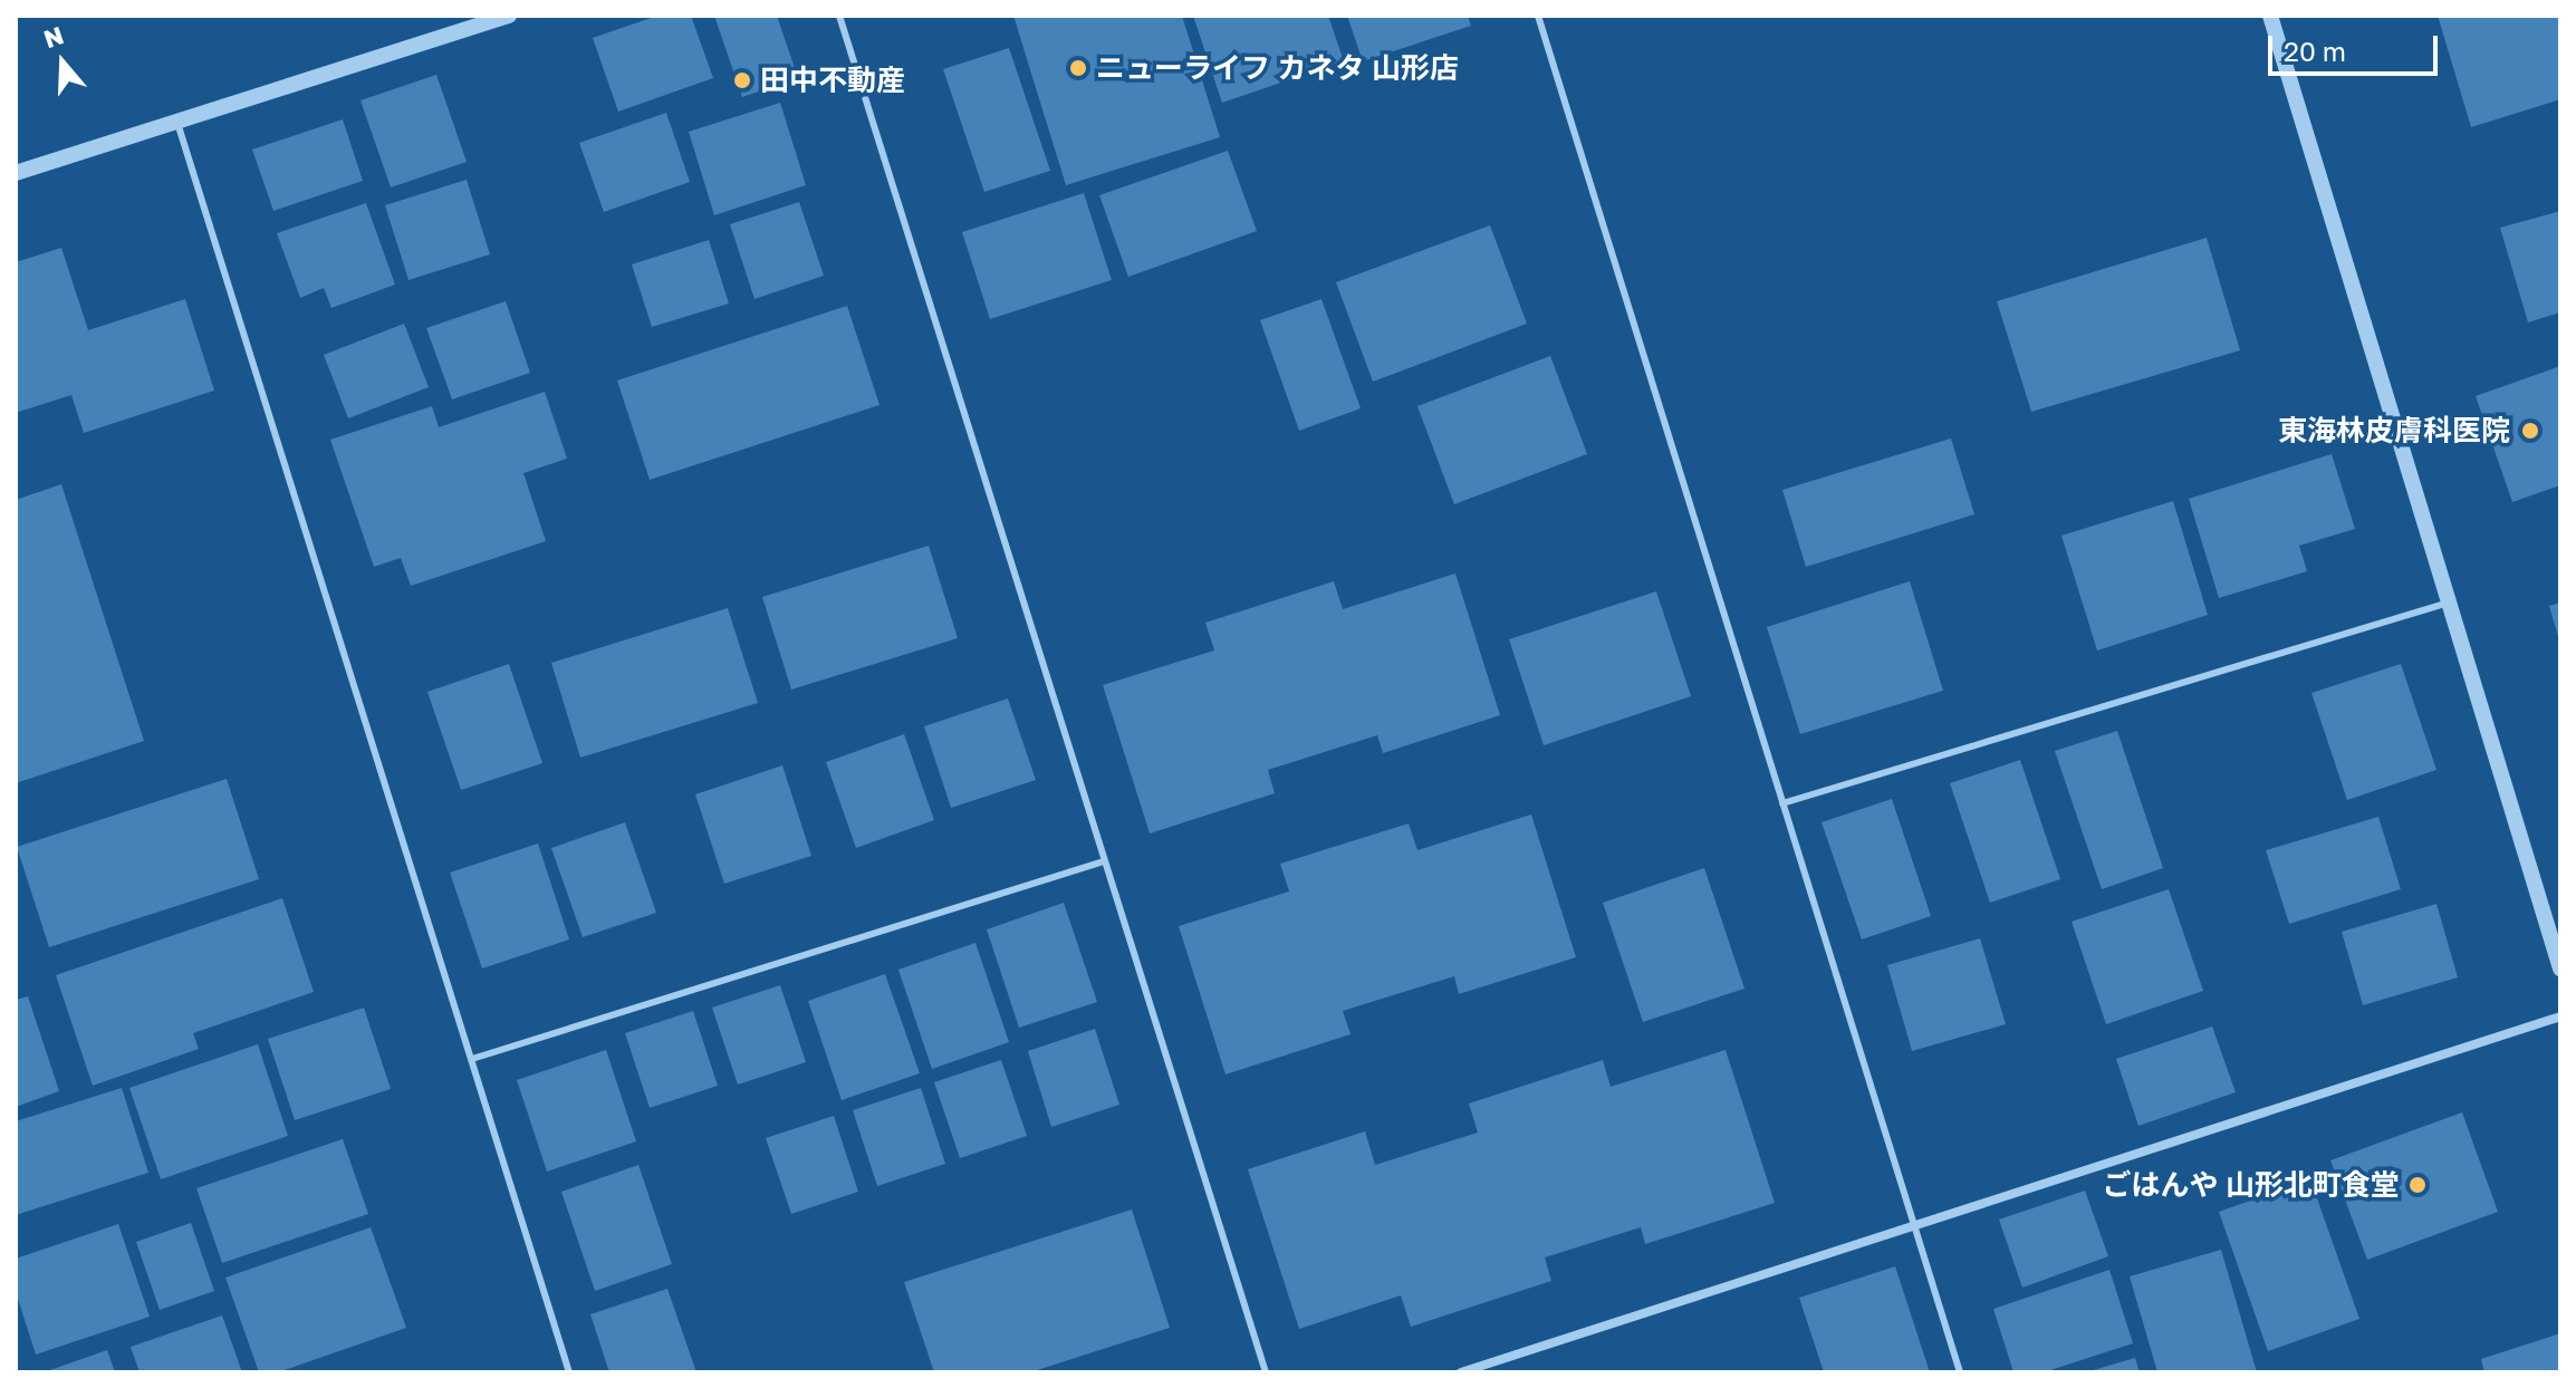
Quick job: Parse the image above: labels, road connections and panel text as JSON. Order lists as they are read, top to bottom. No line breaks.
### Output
{"places":["ニューライフ カネタ 山形店","田中不動産","東海林皮膚科医院","ごはんや 山形北町食堂"],"scale_bar":"20 m","north":"top"}
